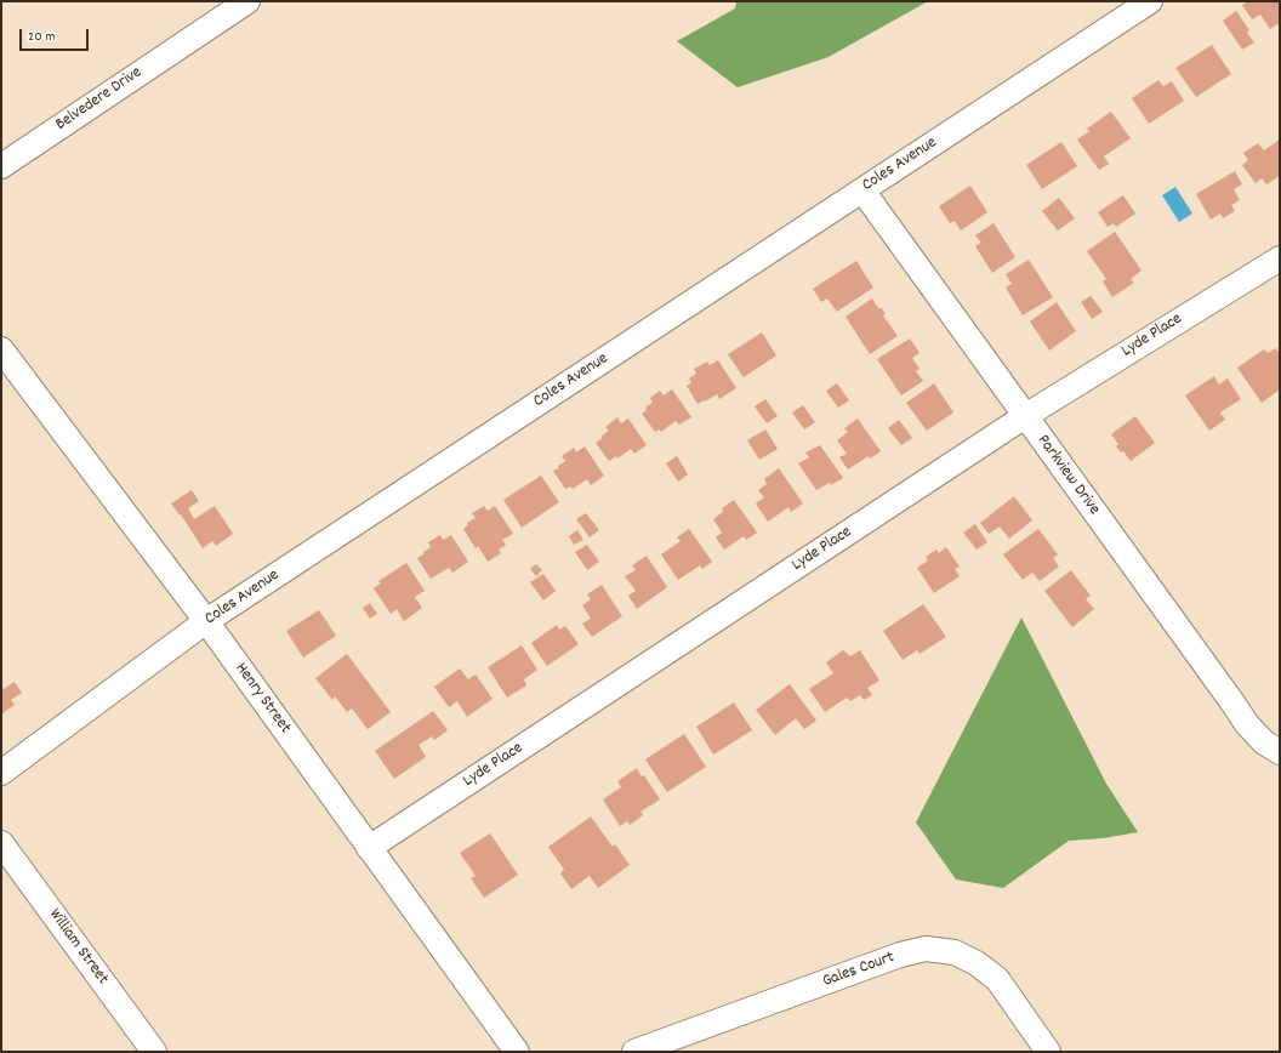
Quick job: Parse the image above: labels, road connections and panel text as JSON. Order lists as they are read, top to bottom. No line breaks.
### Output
{"streets":{"street":["Belvedere Drive","Coles Avenue","Lyde Place","Parkview Drive","Henry Street","William Street","Gales Court"]},"crossings":[["Coles Avenue","Parkview Drive"],["Coles Avenue","Henry Street"],["Lyde Place","Parkview Drive"],["Lyde Place","Henry Street"]],"scale_bar":"20 m"}
